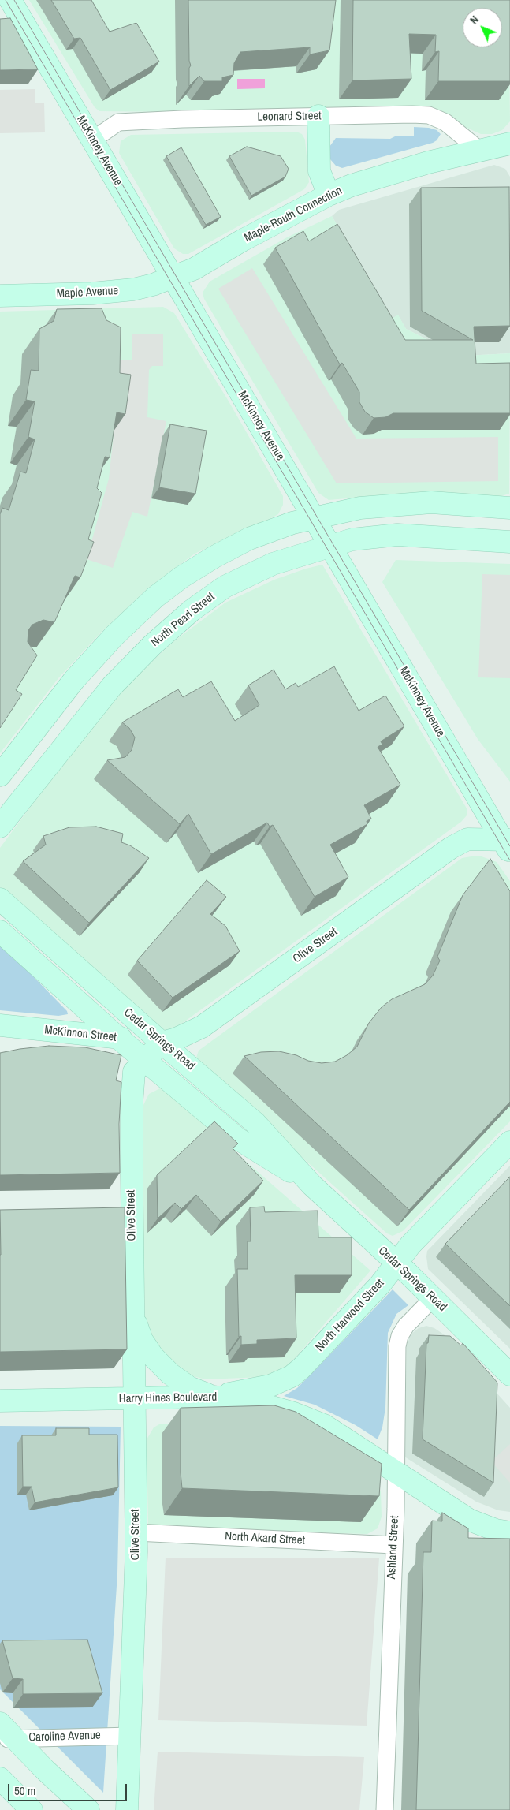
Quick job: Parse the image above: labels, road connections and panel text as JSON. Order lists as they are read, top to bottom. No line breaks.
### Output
{"streets":{"main road":["McKinney Avenue","Maple-Routh Connection","Maple Avenue","North Pearl Street","Olive Street","McKinnon Street","Cedar Springs Road","North Harwood Street","Harry Hines Boulevard"],"street":["Leonard Street","North Akard Street","Ashland Street","Caroline Avenue"]},"crossings":[["Leonard Street","McKinney Avenue"],["Leonard Street","Maple-Routh Connection"],["McKinney Avenue","Maple-Routh Connection"],["McKinney Avenue","Maple Avenue"],["McKinney Avenue","North Pearl Street"],["McKinney Avenue","Olive Street"],["Maple-Routh Connection","Maple Avenue"],["Olive Street","McKinnon Street"],["Olive Street","Cedar Springs Road"],["Olive Street","Harry Hines Boulevard"],["Olive Street","North Akard Street"],["Olive Street","Caroline Avenue"],["McKinnon Street","Cedar Springs Road"],["Cedar Springs Road","North Harwood Street"],["Cedar Springs Road","Ashland Street"],["North Harwood Street","Harry Hines Boulevard"],["Harry Hines Boulevard","Ashland Street"],["North Akard Street","Ashland Street"]],"scale_bar":"50 m","north":"top left"}
